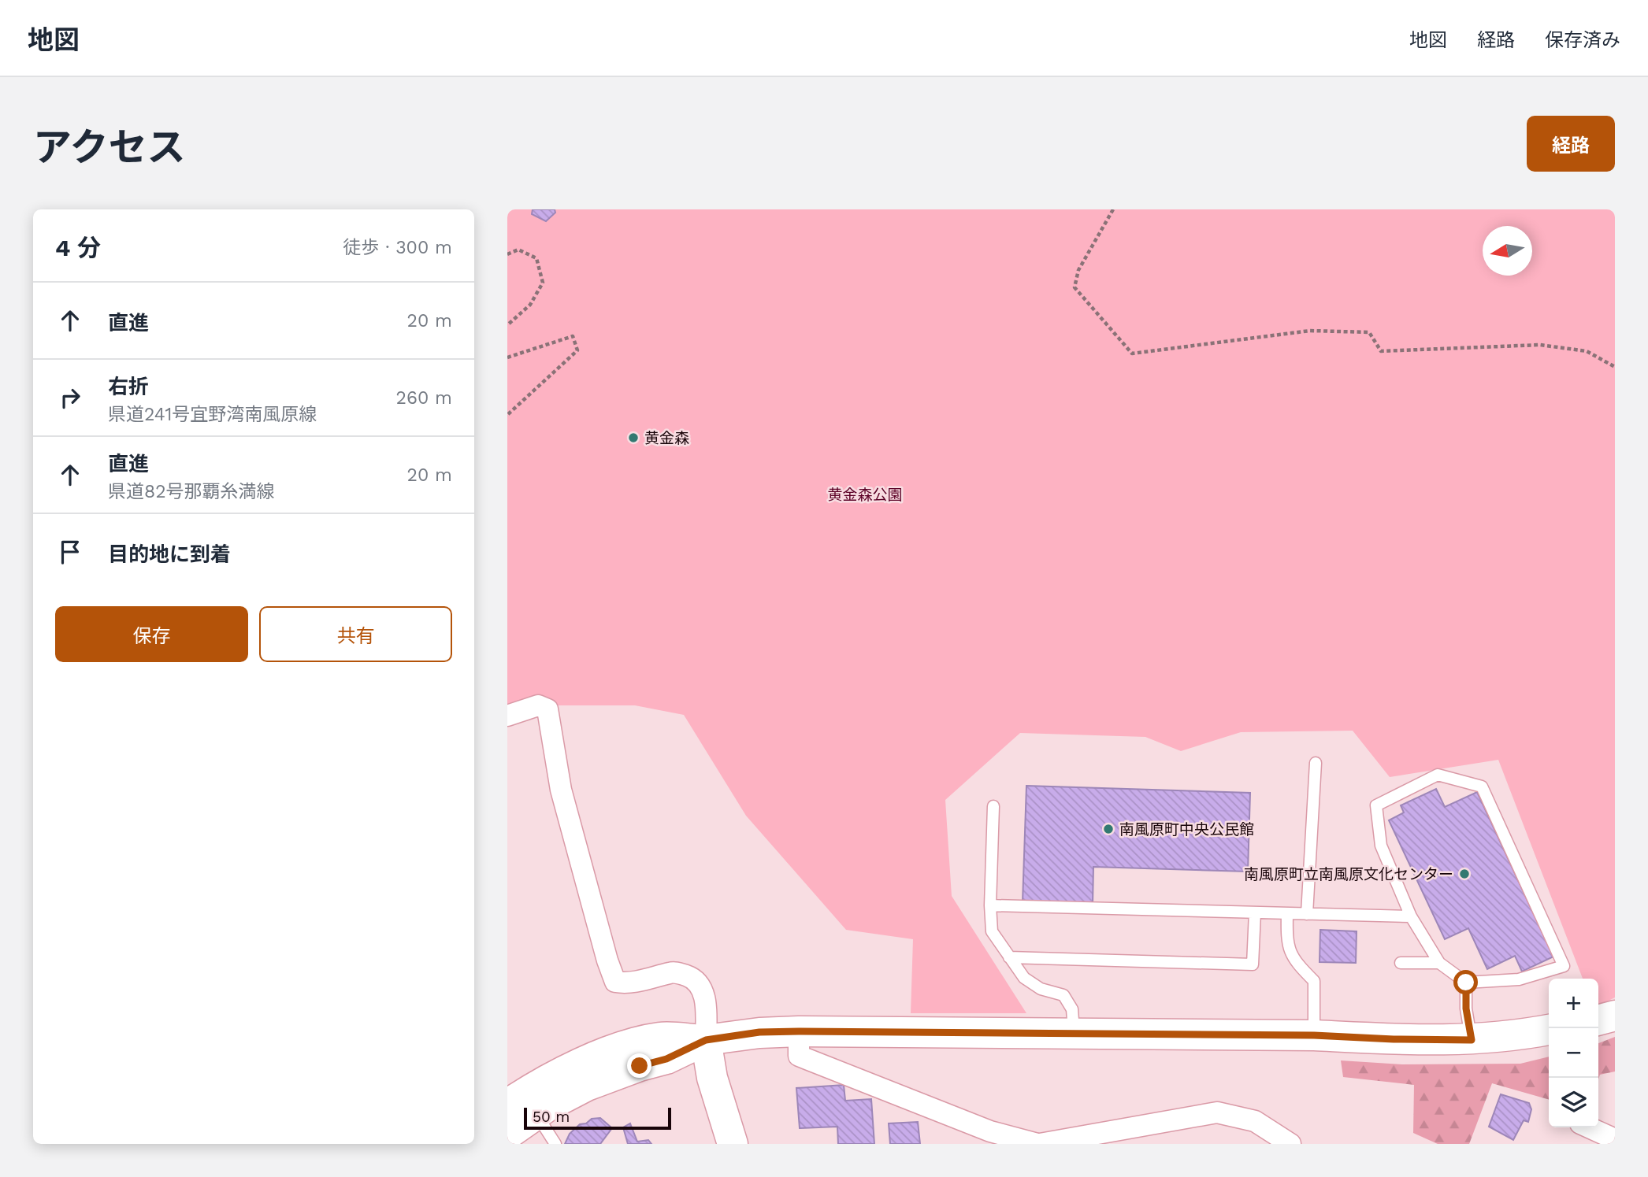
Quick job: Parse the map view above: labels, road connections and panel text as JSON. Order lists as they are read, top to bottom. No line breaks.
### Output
{"parks":["黄金森公園"],"places":["黄金森","南風原町中央公民館","南風原町立南風原文化センター"],"scale_bar":"50 m","north":"left","page":{"header":"地図","nav":["地図","経路","保存済み"],"title":"アクセス","buttons":["経路",["保存","共有"]],"heading":["4 分","徒歩 · 300 m"],"list":[["直進","20 m"],["右折","県道241号宜野湾南風原線","260 m"],["直進","県道82号那覇糸満線","20 m"],"目的地に到着"],"map_buttons":["+","−"],"scale":"50 m"}}
